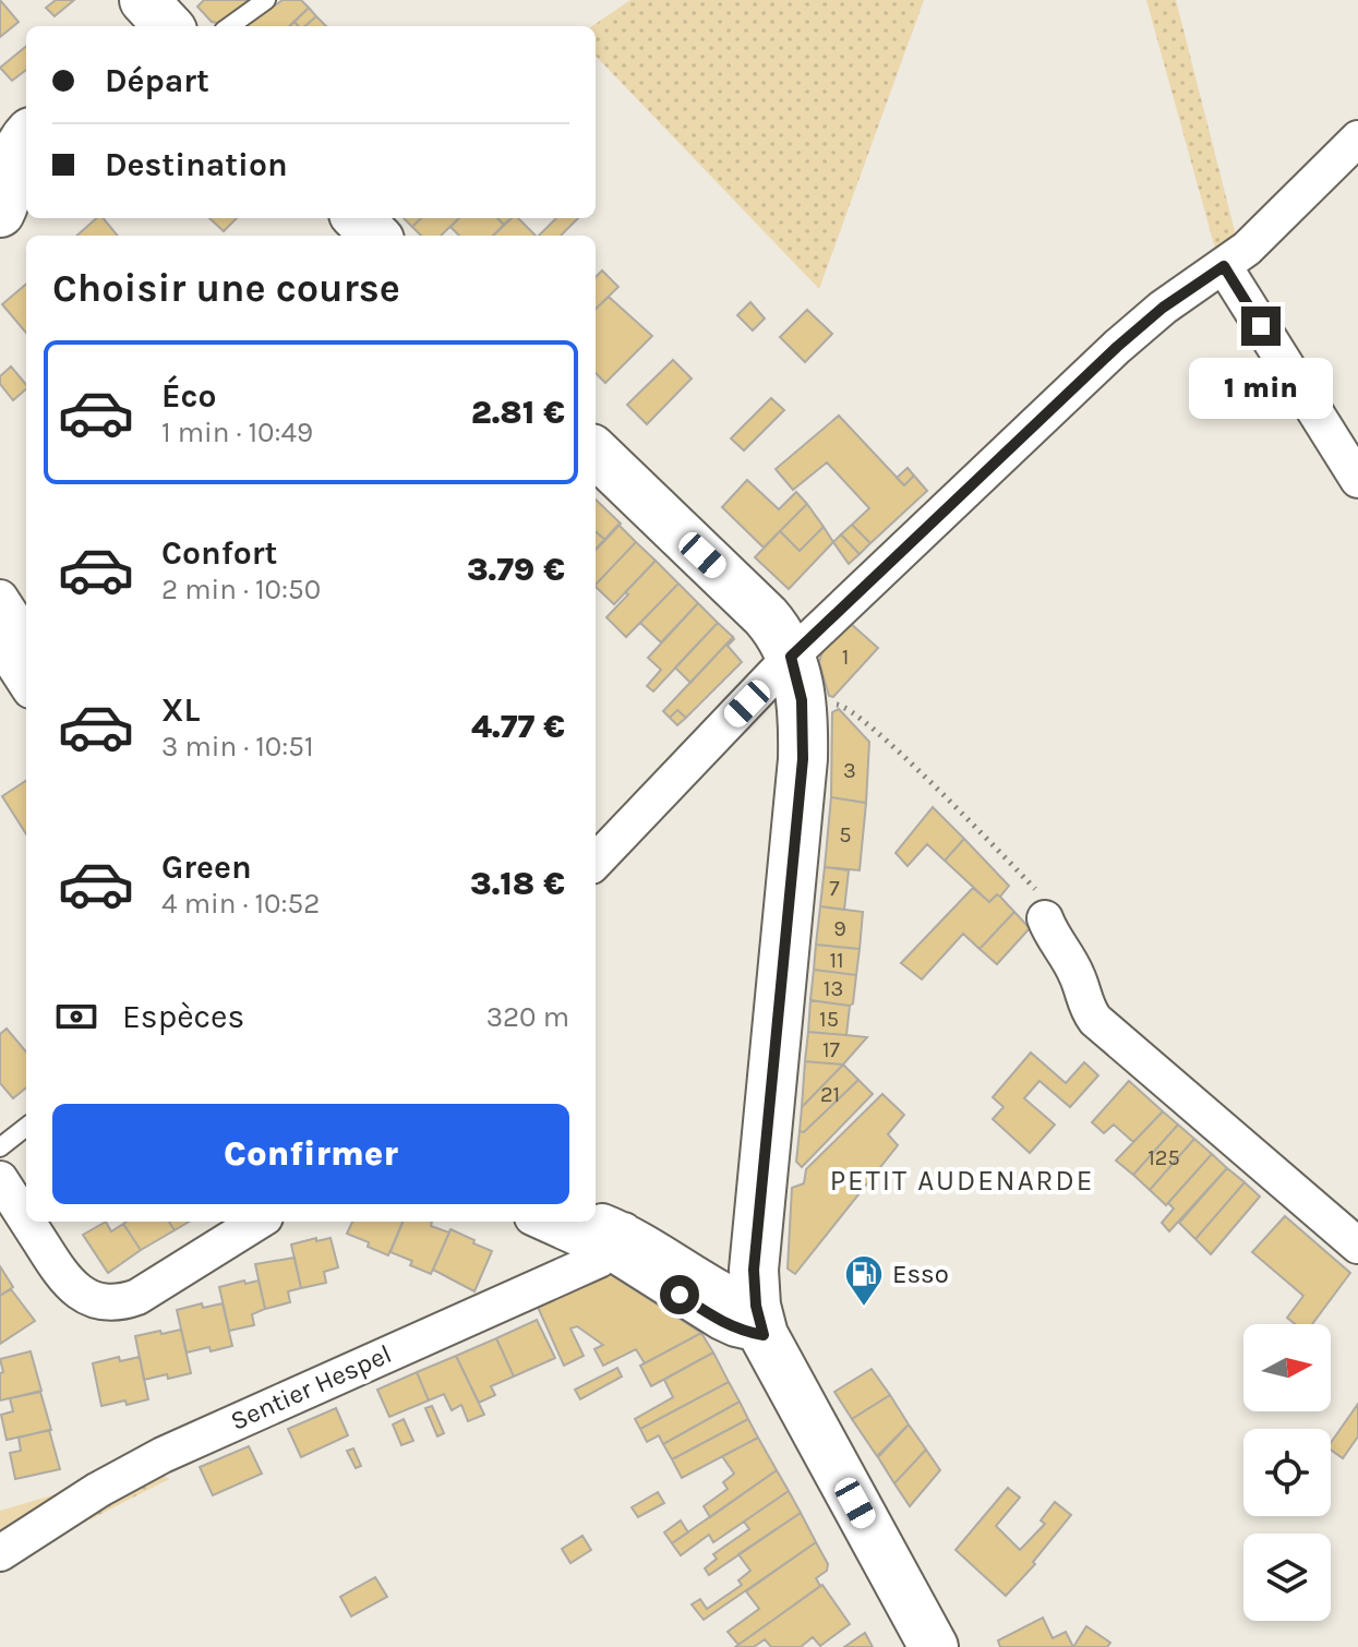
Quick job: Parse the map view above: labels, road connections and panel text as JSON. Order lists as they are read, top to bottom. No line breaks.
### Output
{"streets":{"street":["Sentier Hespel"]},"districts":["PETIT AUDENARDE"],"places":{"fuel station":["Esso"]},"house_numbers":["1","3","5","7","9","11","13","15","17","21","125"],"north":"right","page":{"banner":["Départ","Destination"],"heading":"Choisir une course","list":[{"name":"Éco","note":"1 min · 10:49","value":"2.81 €"},{"name":"Confort","note":"2 min · 10:50","value":"3.79 €"},{"name":"XL","note":"3 min · 10:51","value":"4.77 €"},{"name":"Green","note":"4 min · 10:52","value":"3.18 €"}],"bubble":"1 min","pay":["Espèces","320 m"],"buttons":"Confirmer"}}
